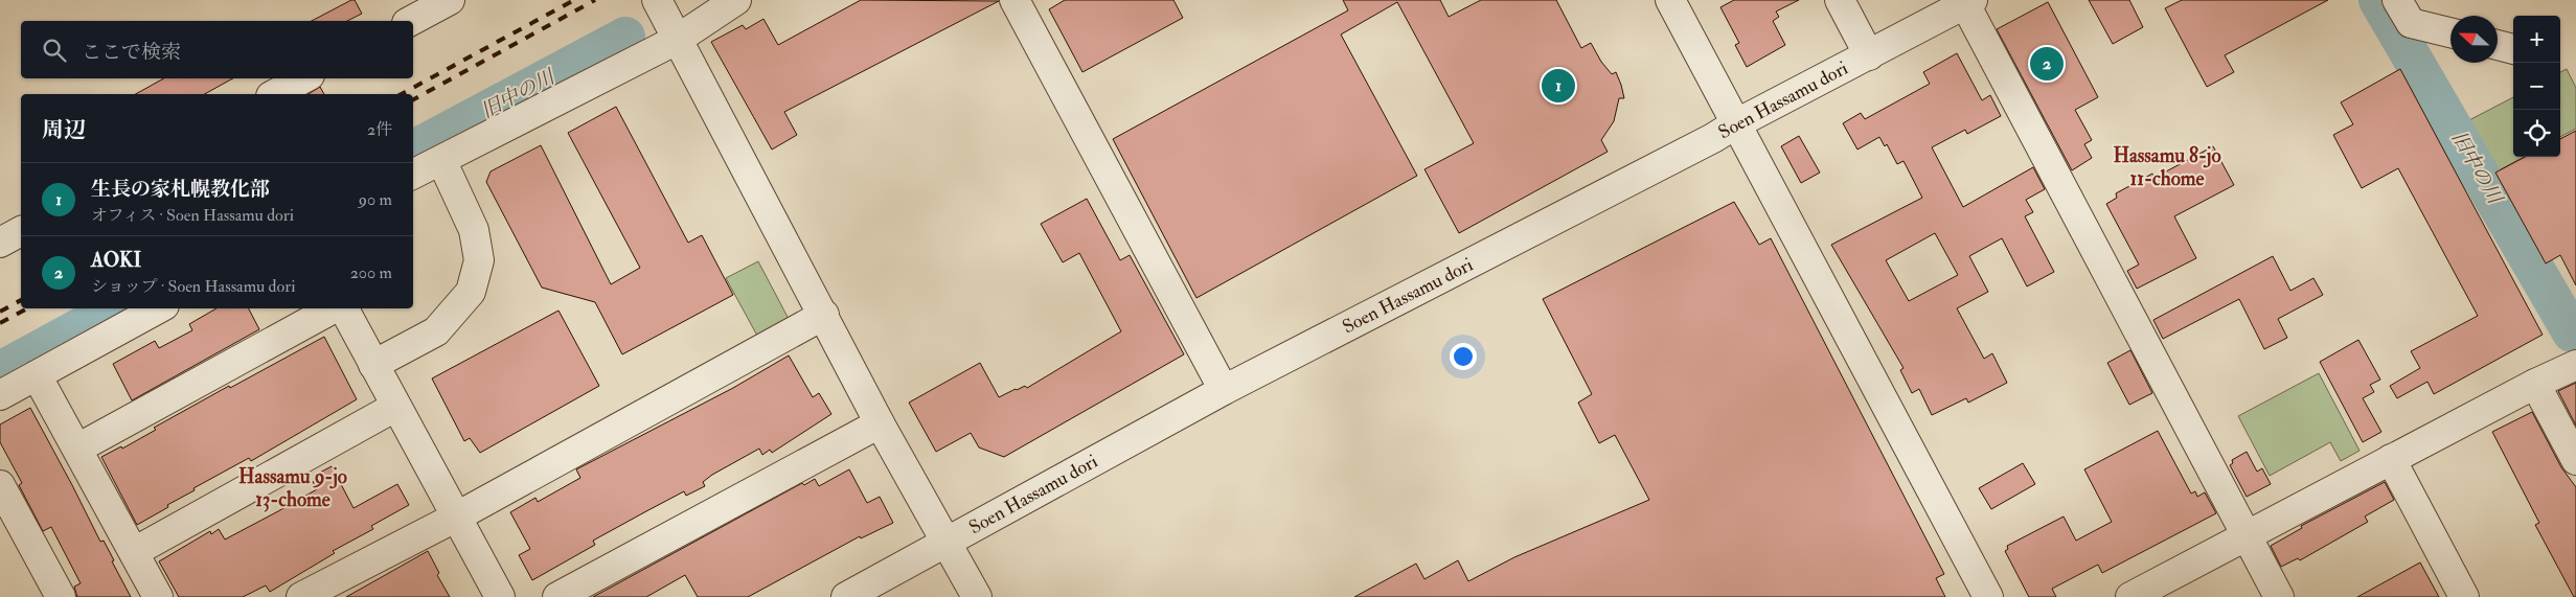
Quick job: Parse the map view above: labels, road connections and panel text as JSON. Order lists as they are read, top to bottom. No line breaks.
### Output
{"streets":{"street":["Soen Hassamu dori"]},"districts":["Hassamu 8-jo 11-chome","Hassamu 9-jo 13-chome"],"water":["旧中の川"],"north":"left","page":{"map_buttons":["+","−"],"search":"ここで検索","pins":["2","1"],"heading":["周辺","2件"],"list":[{"mark":"1","name":"生長の家札幌教化部","note":"オフィス · Soen Hassamu dori","value":"90 m"},{"mark":"2","name":"AOKI","note":"ショップ · Soen Hassamu dori","value":"200 m"}]}}
